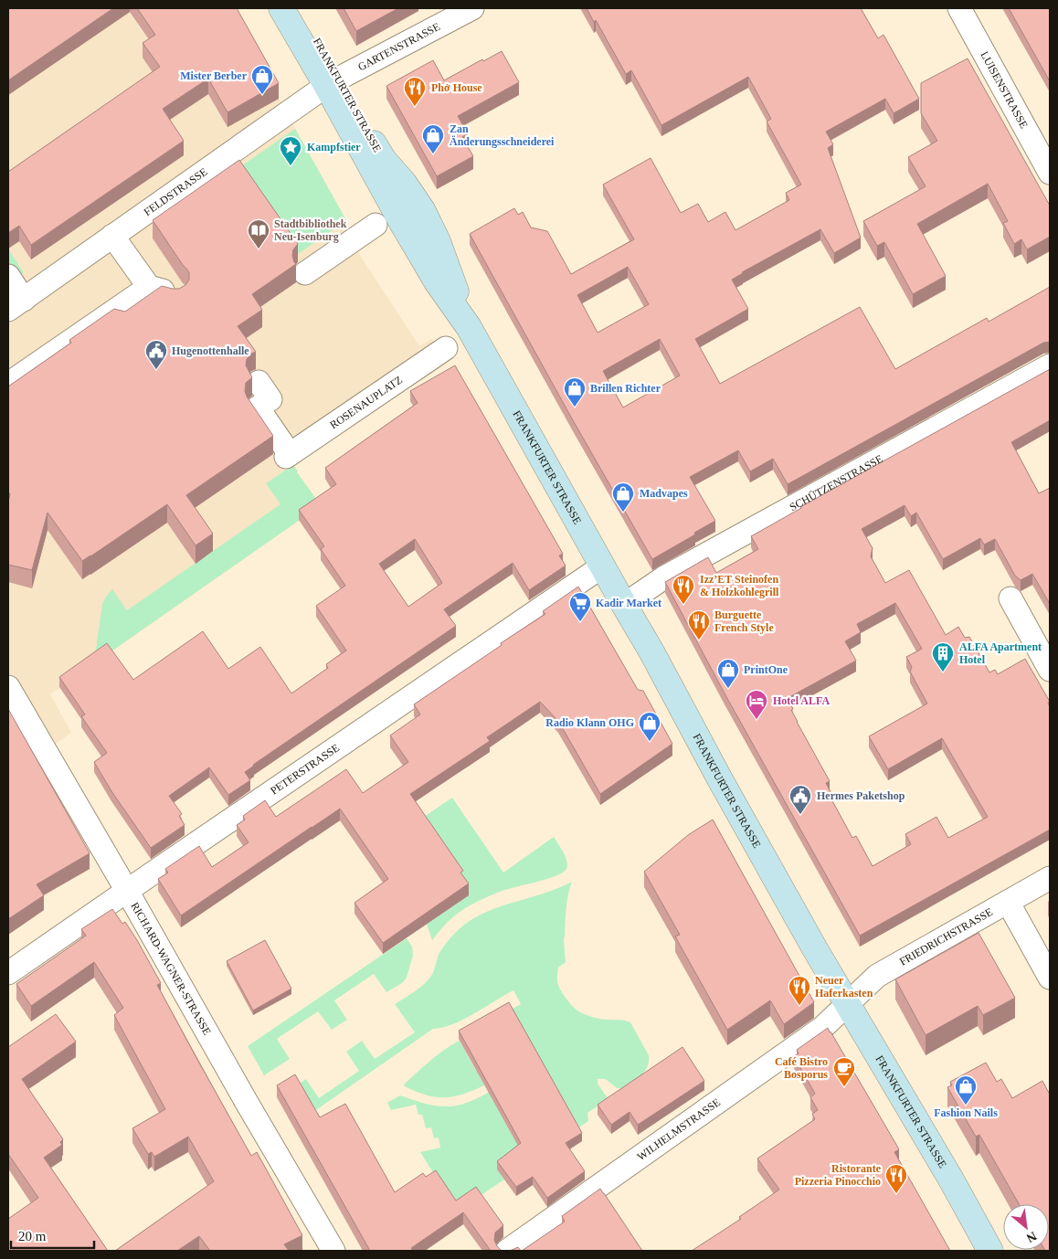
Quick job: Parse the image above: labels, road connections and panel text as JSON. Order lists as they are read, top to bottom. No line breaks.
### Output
{"streets":{"main road":["FRANKFURTER STRASSE"],"street":["GARTENSTRASSE","LUISENSTRASSE","FELDSTRASSE","ROSENAUPLATZ","SCHÜTZENSTRASSE","PETERSTRASSE","FRIEDRICHSTRASSE","RICHARD-WAGNER-STRASSE","WILHELMSTRASSE"]},"crossings":[["GARTENSTRASSE","FRANKFURTER STRASSE"],["GARTENSTRASSE","FELDSTRASSE"],["FRANKFURTER STRASSE","FELDSTRASSE"],["FRANKFURTER STRASSE","SCHÜTZENSTRASSE"],["FRANKFURTER STRASSE","PETERSTRASSE"],["FRANKFURTER STRASSE","FRIEDRICHSTRASSE"],["FRANKFURTER STRASSE","WILHELMSTRASSE"],["PETERSTRASSE","RICHARD-WAGNER-STRASSE"],["FRIEDRICHSTRASSE","WILHELMSTRASSE"]],"places":{"shop":["Mister Berber","Zan Änderungsschneiderei","Brillen Richter","Madvapes","PrintOne","Radio Klann OHG","Fashion Nails"],"restaurant":["Phở House","Izz’ET Steinofen & Holzkohlegrill","Burguette French Style","Neuer Haferkasten","Ristorante Pizzeria Pinocchio"],"place":["Kampfstier"],"library":["Stadtbibliothek Neu-Isenburg"],"public building":["Hugenottenhalle","Hermes Paketshop"],"supermarket":["Kadir Market"],"building":["ALFA Apartment Hotel"],"hotel":["Hotel ALFA"],"cafe":["Café Bistro Bosporus"]},"scale_bar":"20 m","north":"bottom right"}
